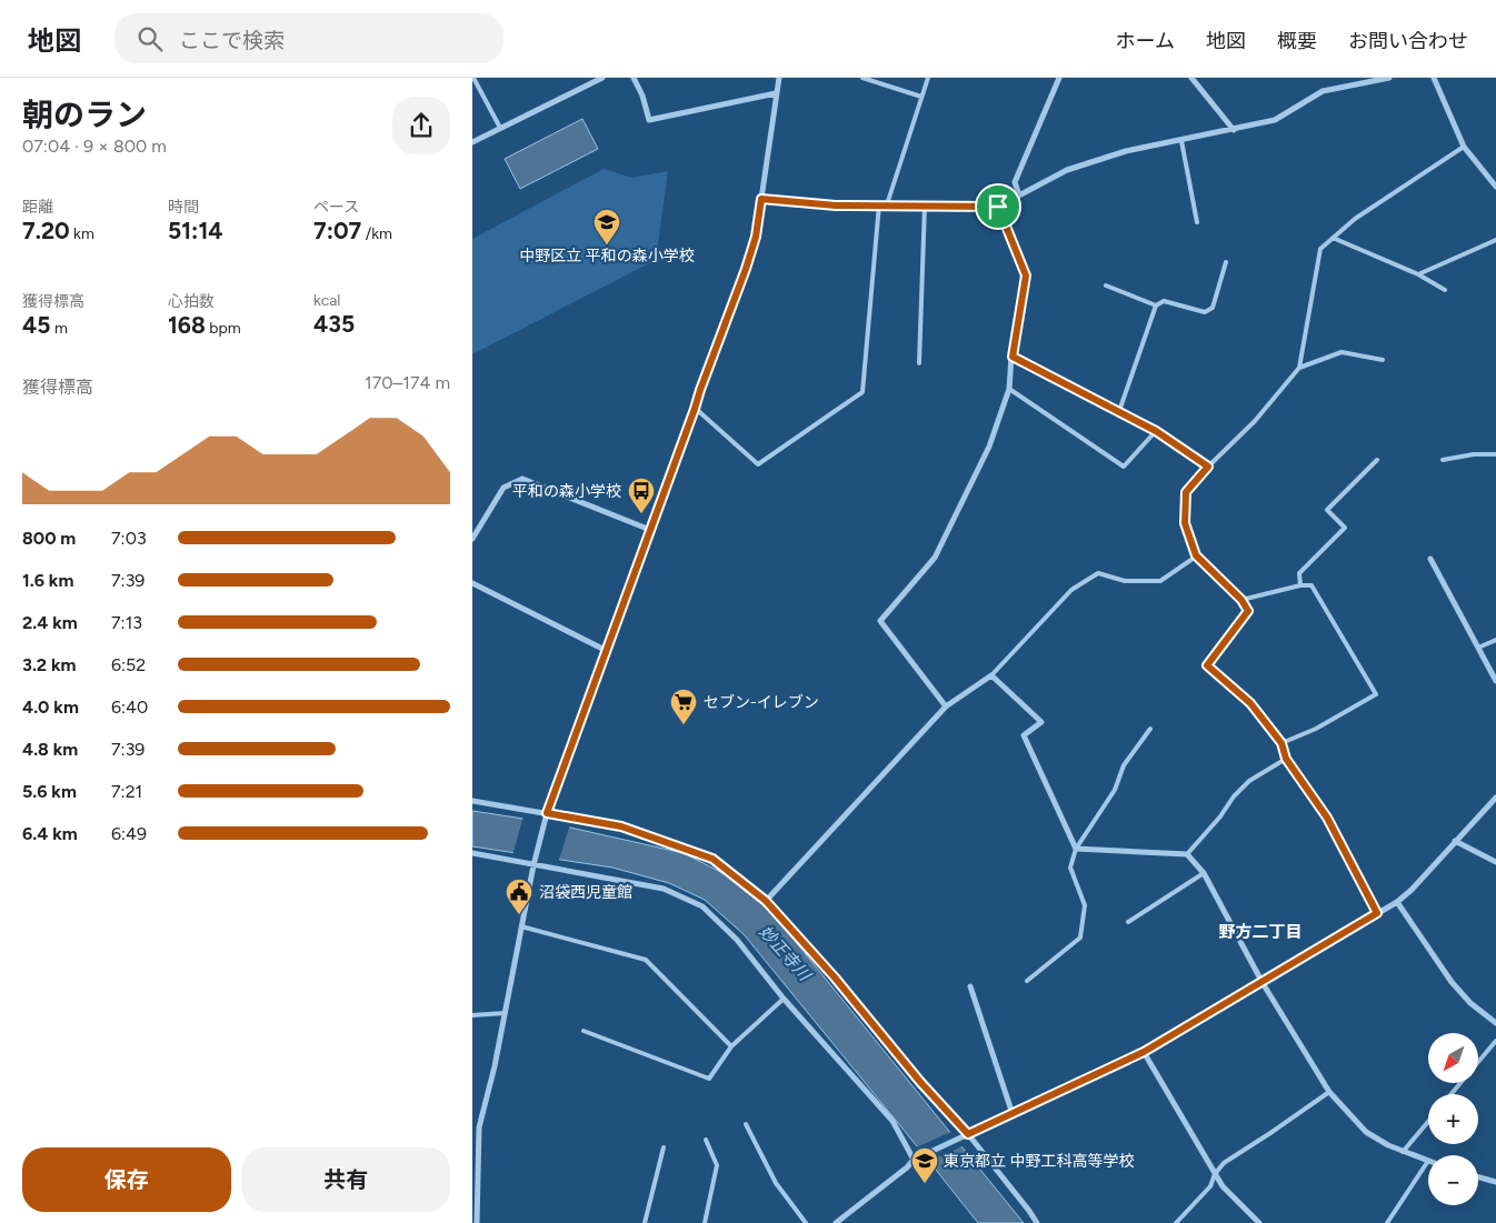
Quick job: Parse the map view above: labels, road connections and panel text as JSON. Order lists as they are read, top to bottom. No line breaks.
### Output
{"districts":["野方二丁目"],"water":["妙正寺川"],"places":{"school or university":["中野区立 平和の森小学校","東京都立 中野工科高等学校"],"bus stop":["平和の森小学校"],"supermarket":["セブン-イレブン"],"public building":["沼袋西児童館"]},"north":"bottom left","page":{"header":"地図","search":"ここで検索","nav":["ホーム","地図","概要","お問い合わせ"],"heading":["朝のラン","07:04 · 9 × 800 m"],"stats":[["距離","7.20 km"],["時間","51:14"],["ペース","7:07 /km"],["獲得標高","45 m"],["心拍数","168 bpm"],["kcal","435"]],"chart":["獲得標高","170–174 m"],"list":[{"name":"800 m","note":"7:03"},{"name":"1.6 km","note":"7:39"},{"name":"2.4 km","note":"7:13"},{"name":"3.2 km","note":"6:52"},{"name":"4.0 km","note":"6:40"},{"name":"4.8 km","note":"7:39"},{"name":"5.6 km","note":"7:21"},{"name":"6.4 km","note":"6:49"}],"map_buttons":["+","−"],"buttons":["保存","共有"]}}
